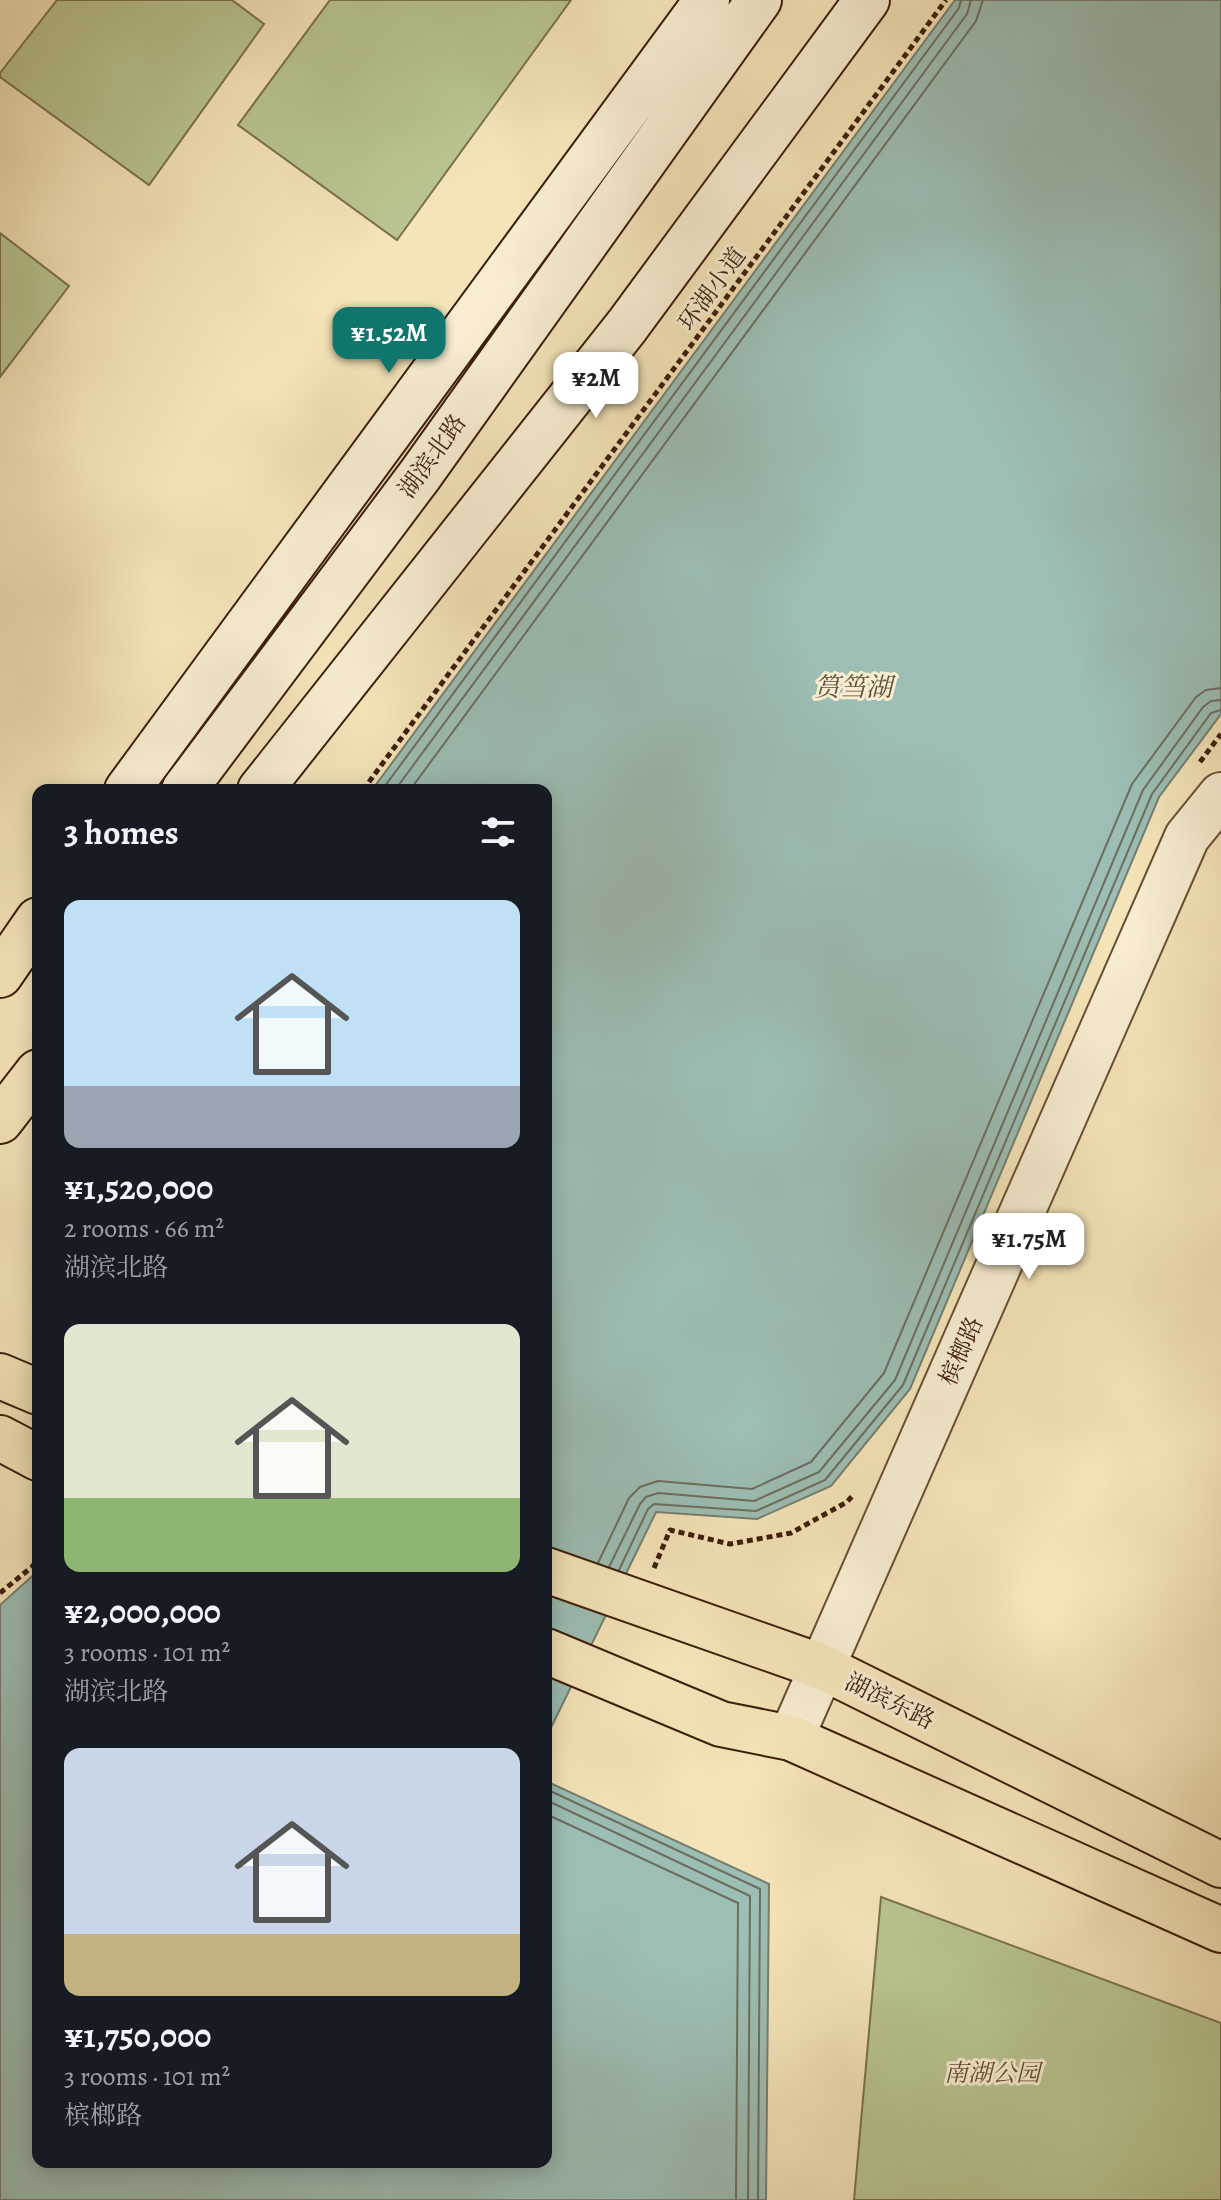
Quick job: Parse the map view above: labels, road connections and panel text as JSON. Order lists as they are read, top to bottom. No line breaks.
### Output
{"streets":{"main road":["湖滨北路","槟榔路","湖滨东路"],"path":["环湖小道"]},"crossings":[["槟榔路","湖滨东路"]],"water":["筼筜湖"],"parks":["南湖公园"],"page":{"price":["¥1.52M","¥2M","¥1.75M"],"heading":"3 homes","list":[{"name":"¥1,520,000","note":"2 rooms · 66 m² · 湖滨北路"},{"name":"¥2,000,000","note":"3 rooms · 101 m² · 湖滨北路"},{"name":"¥1,750,000","note":"3 rooms · 101 m² · 槟榔路"}]}}
